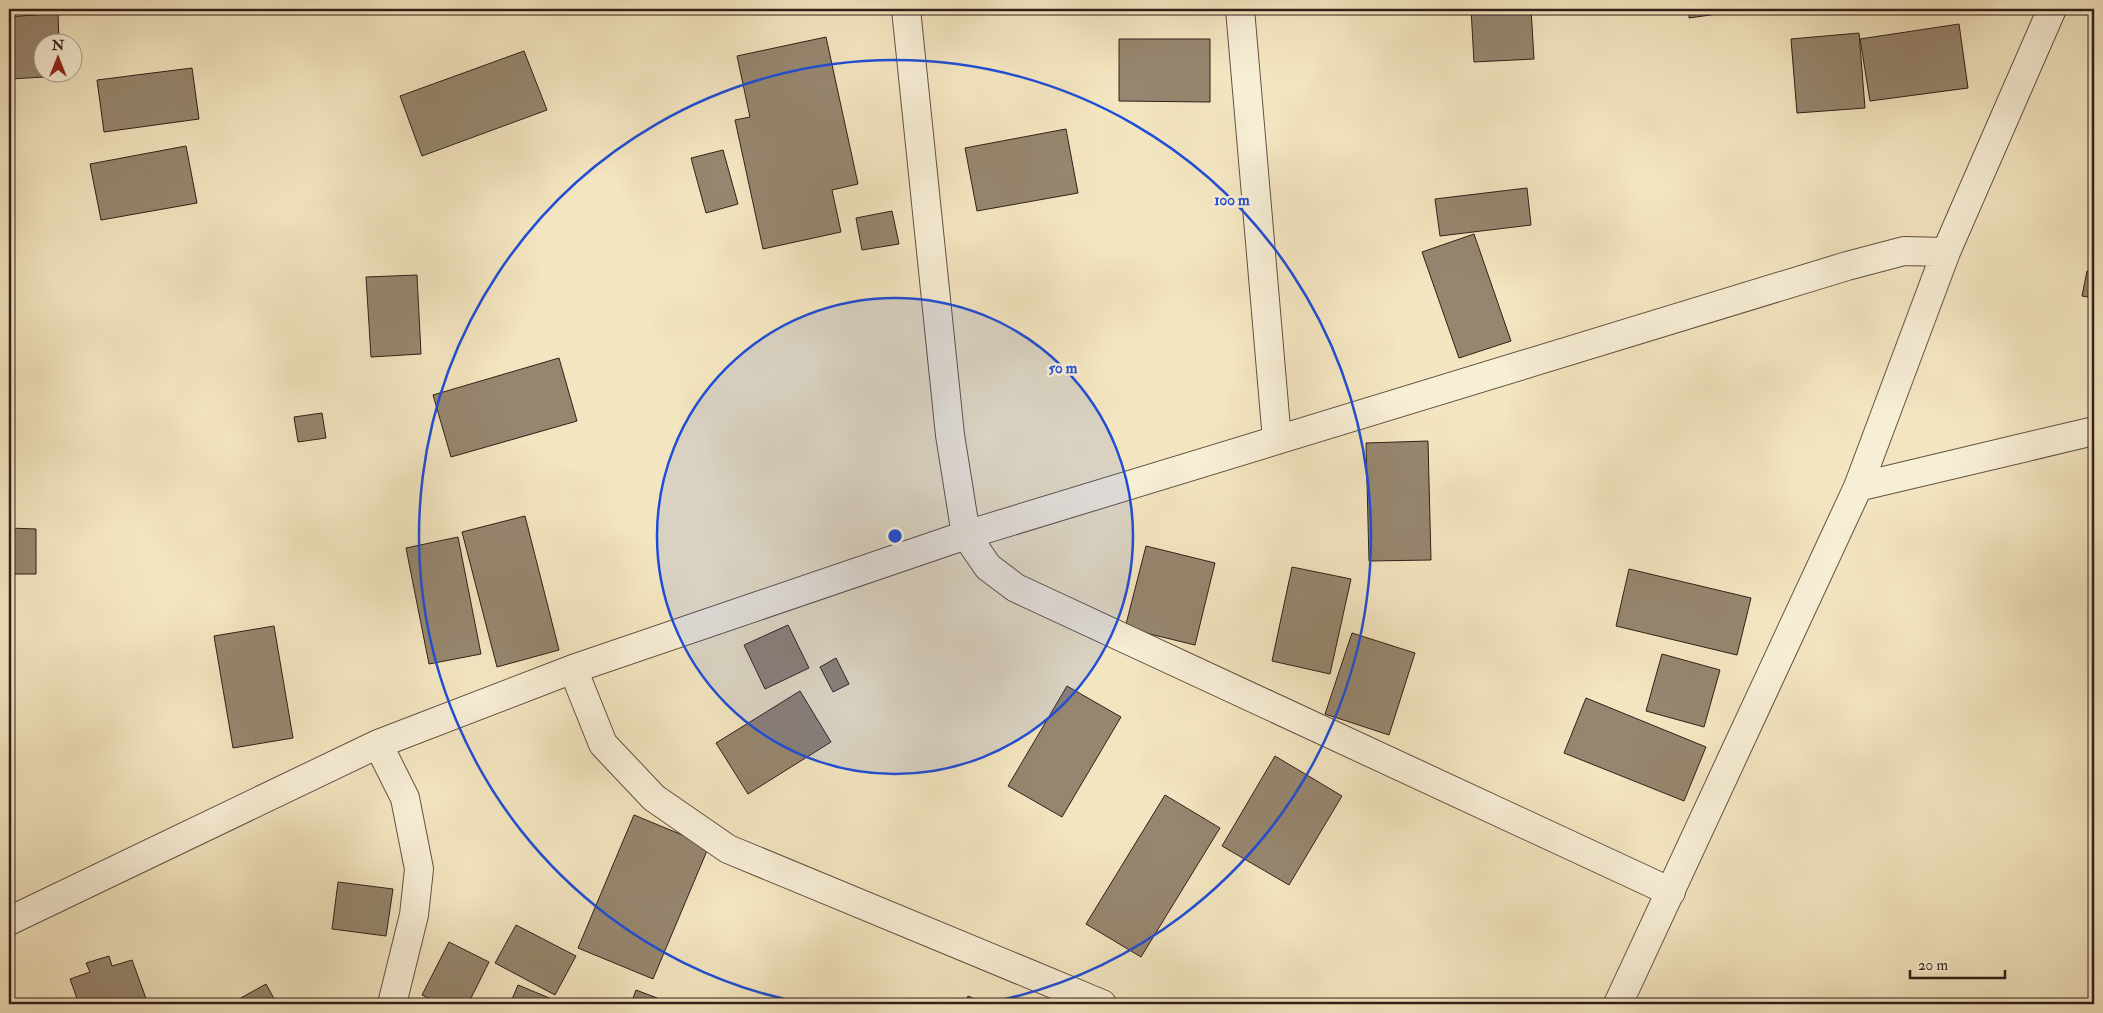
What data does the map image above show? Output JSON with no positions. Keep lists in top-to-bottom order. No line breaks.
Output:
{"scale_bar":"20 m","north":"top","rings":["100 m","50 m"]}
